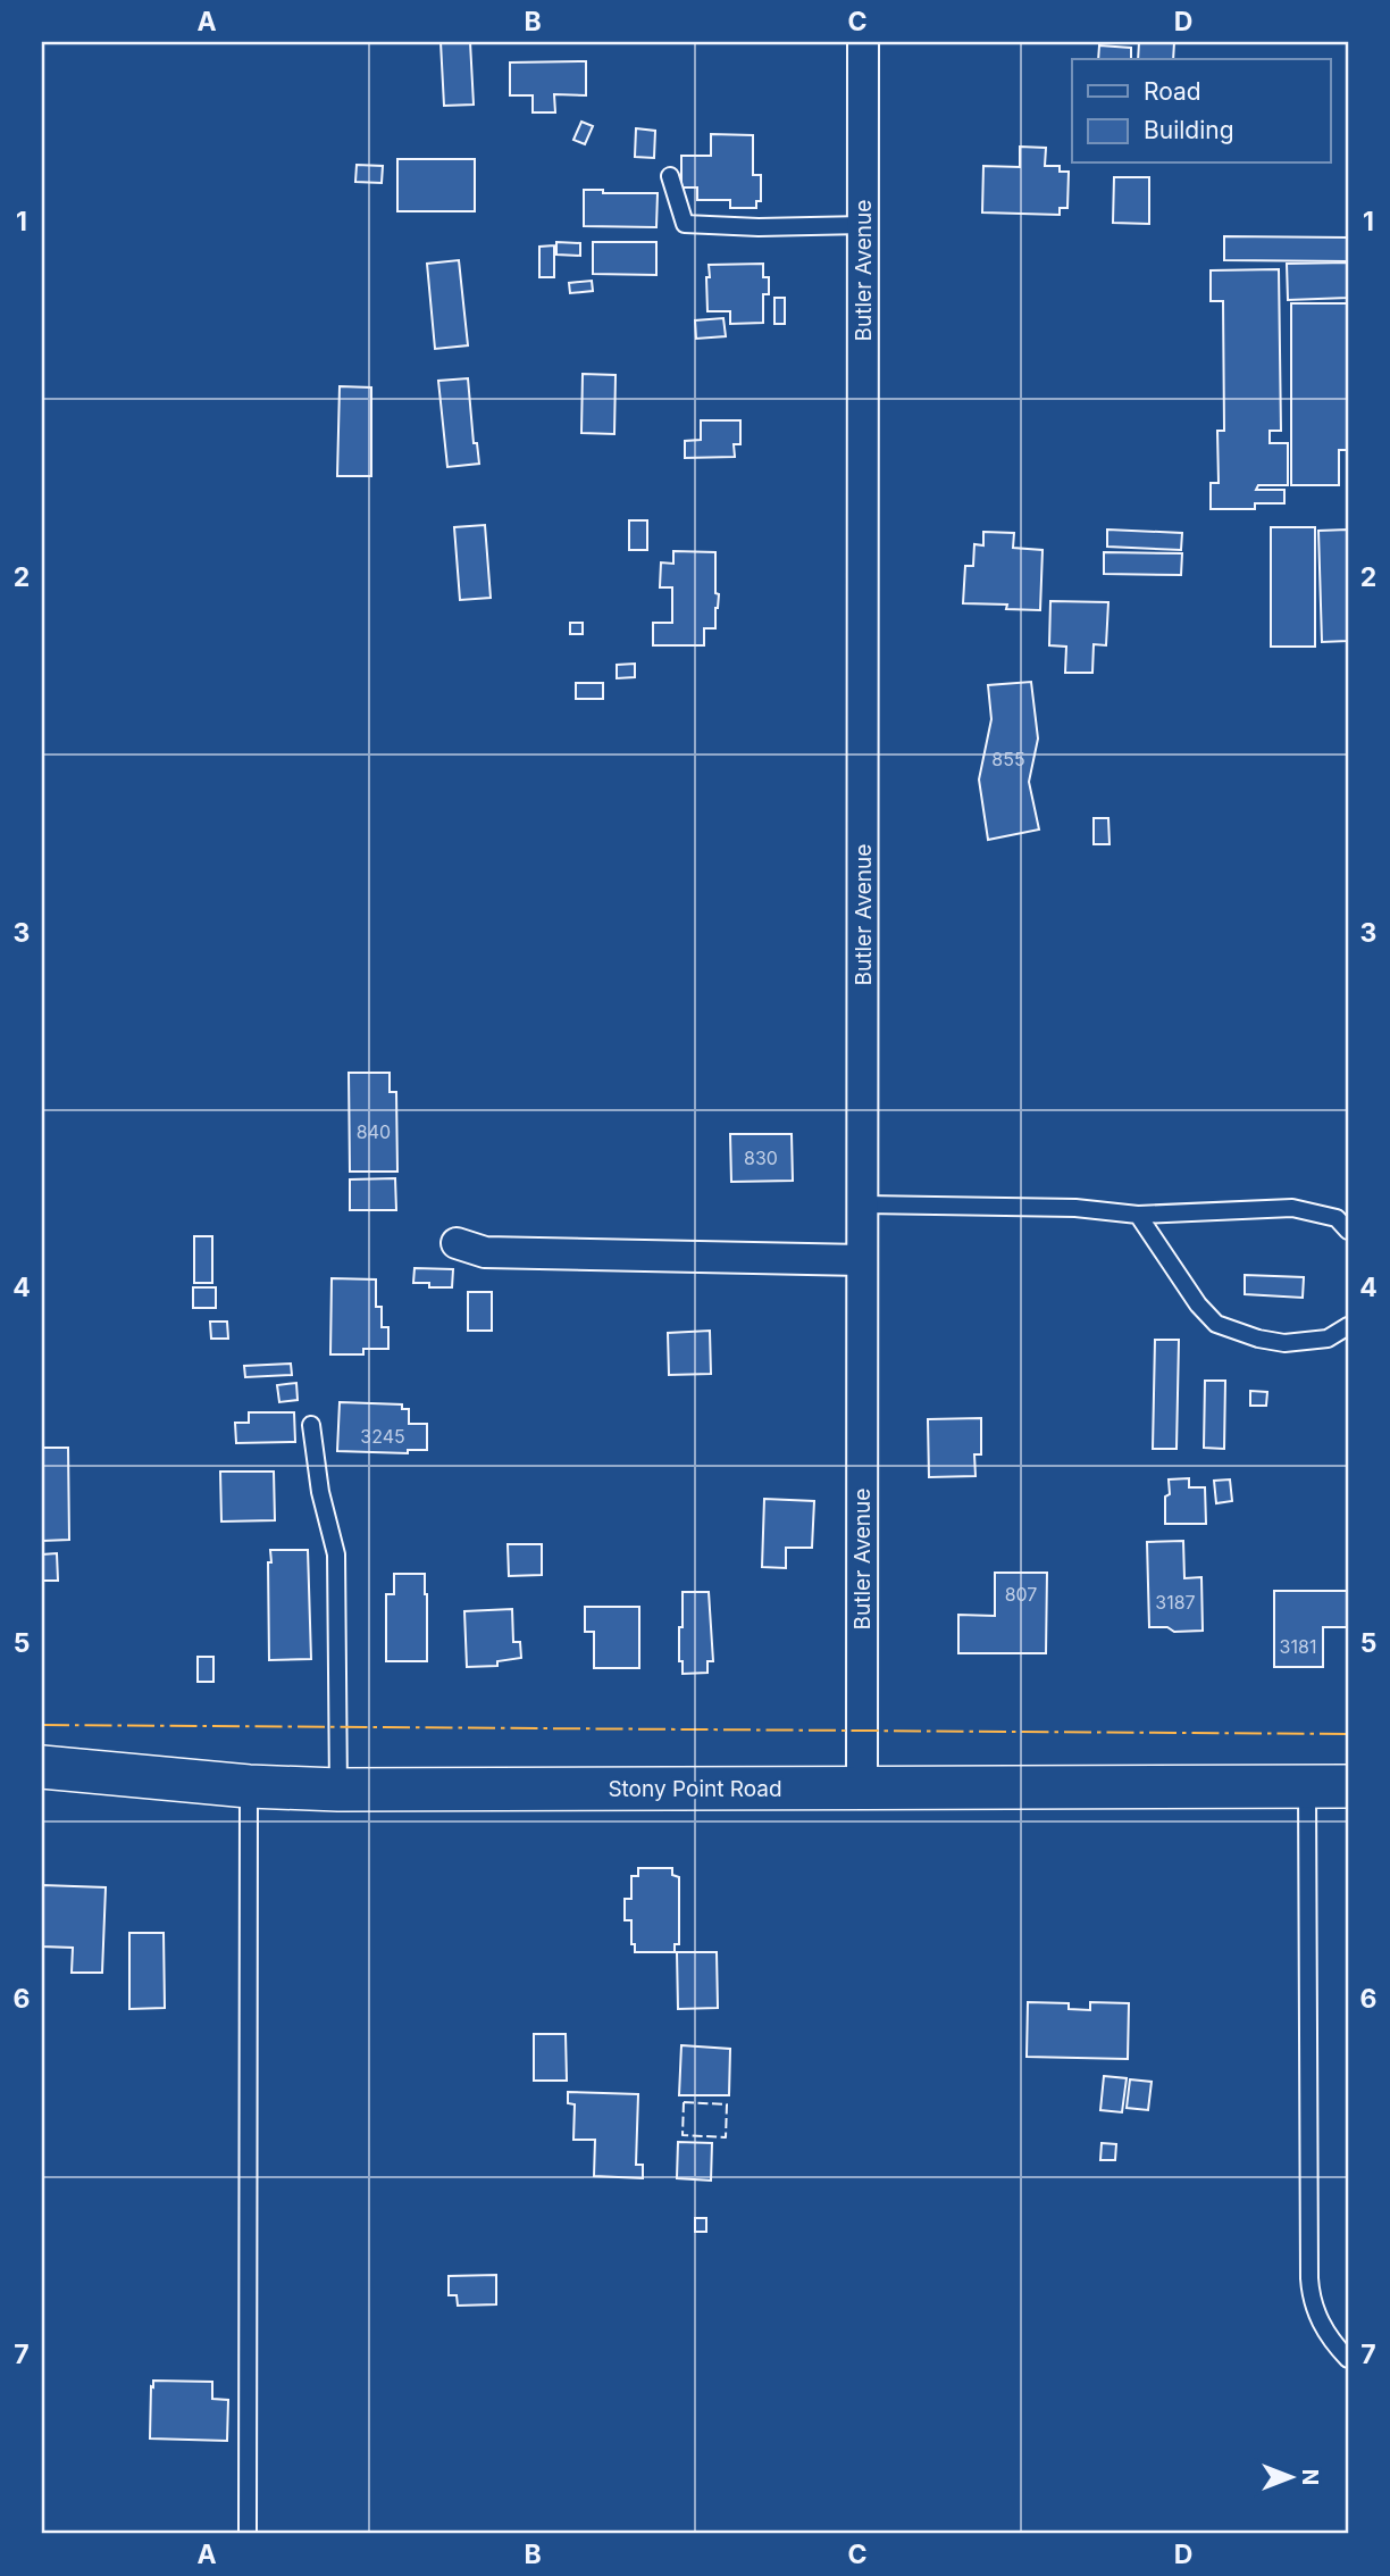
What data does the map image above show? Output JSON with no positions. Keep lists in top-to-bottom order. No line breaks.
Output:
{"streets":{"main road":["Stony Point Road"],"street":["Butler Avenue"]},"crossings":[["Butler Avenue","Stony Point Road"]],"house_numbers":["855","840","830","3245","807","3187","3181"],"legend":["Road","Building"],"north":"right","grid":{"columns":["A","B","C","D"],"rows":["1","2","3","4","5","6","7"]}}
